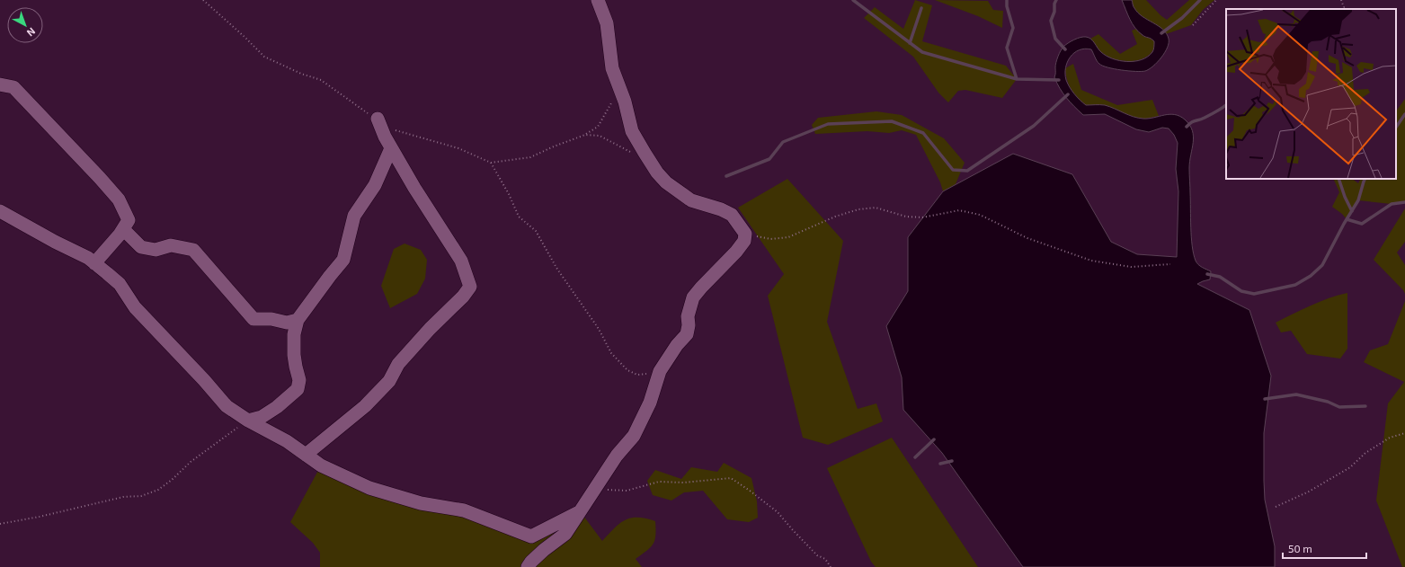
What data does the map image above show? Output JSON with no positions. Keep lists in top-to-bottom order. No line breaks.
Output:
{"scale_bar":"50 m","north":"bottom right"}
